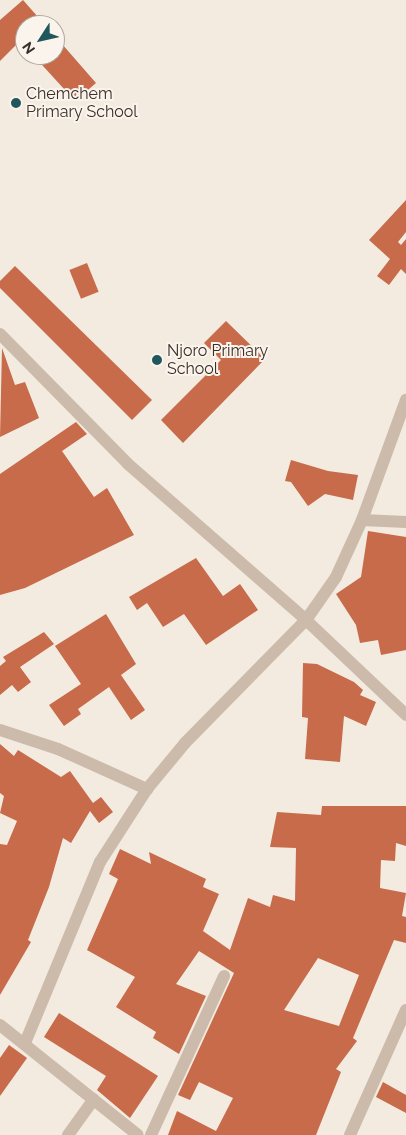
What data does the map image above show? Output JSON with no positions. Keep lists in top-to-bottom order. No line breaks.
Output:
{"places":["Chemchem Primary School","Njoro Primary School"],"north":"bottom left"}
